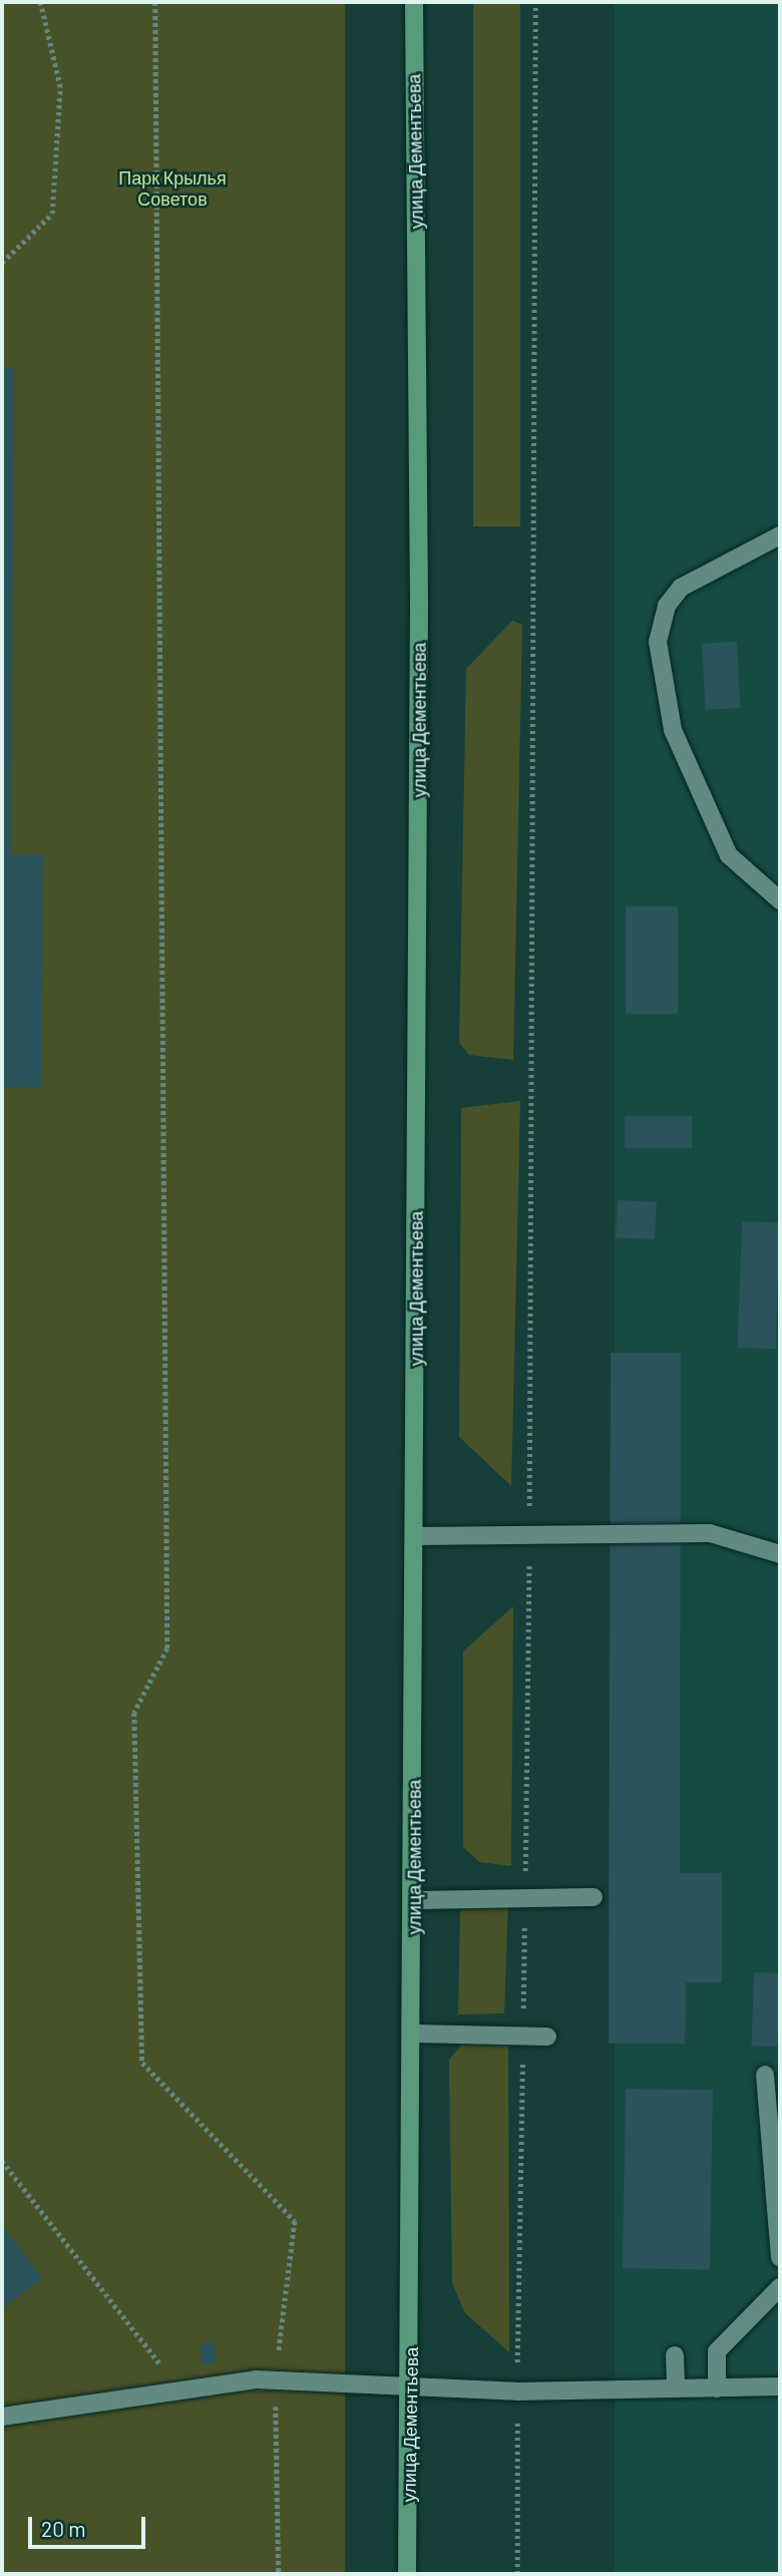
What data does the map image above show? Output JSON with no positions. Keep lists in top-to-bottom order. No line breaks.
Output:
{"streets":{"main road":["улица Дементьева"]},"parks":["Парк Крылья Советов"],"scale_bar":"20 m"}
